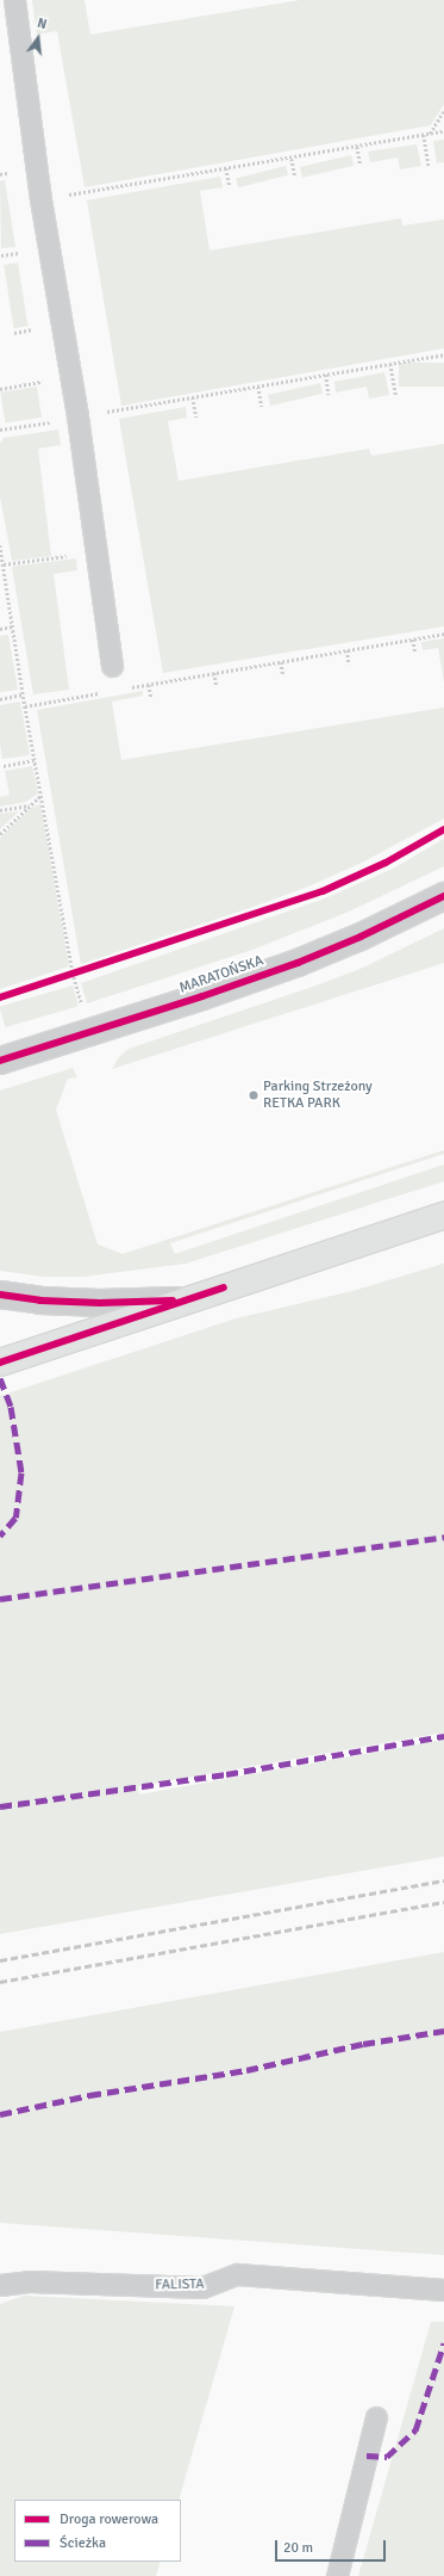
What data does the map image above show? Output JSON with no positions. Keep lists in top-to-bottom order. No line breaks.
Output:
{"streets":{"street":["MARATOŃSKA"],"lane":["FALISTA"]},"places":["Parking Strzeżony RETKA PARK"],"legend":["Droga rowerowa","Ścieżka"],"scale_bar":"20 m","north":"top"}
